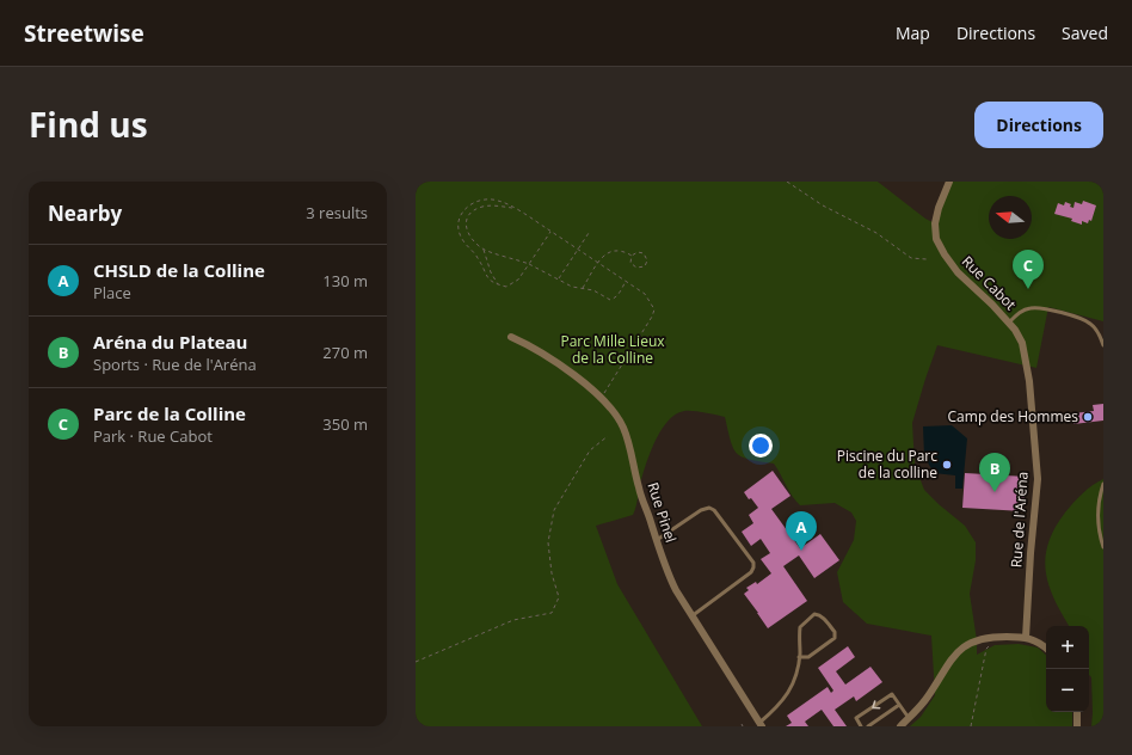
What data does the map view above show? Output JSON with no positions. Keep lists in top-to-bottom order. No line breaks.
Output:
{"streets":{"street":["Rue Cabot","Rue Pinel","Rue de l'Aréna"]},"crossings":[["Rue Cabot","Rue de l'Aréna"]],"parks":["Parc Mille Lieux de la Colline"],"places":["Camp des Hommes","Piscine du Parc de la colline"],"north":"left","page":{"header":"Streetwise","nav":["Map","Directions","Saved"],"title":"Find us","buttons":"Directions","heading":["Nearby","3 results"],"list":[{"mark":"A","name":"CHSLD de la Colline","note":"Place","value":"130 m"},{"mark":"B","name":"Aréna du Plateau","note":"Sports · Rue de l'Aréna","value":"270 m"},{"mark":"C","name":"Parc de la Colline","note":"Park · Rue Cabot","value":"350 m"}],"pins":["C","B","A"],"map_buttons":["+","−"]}}
